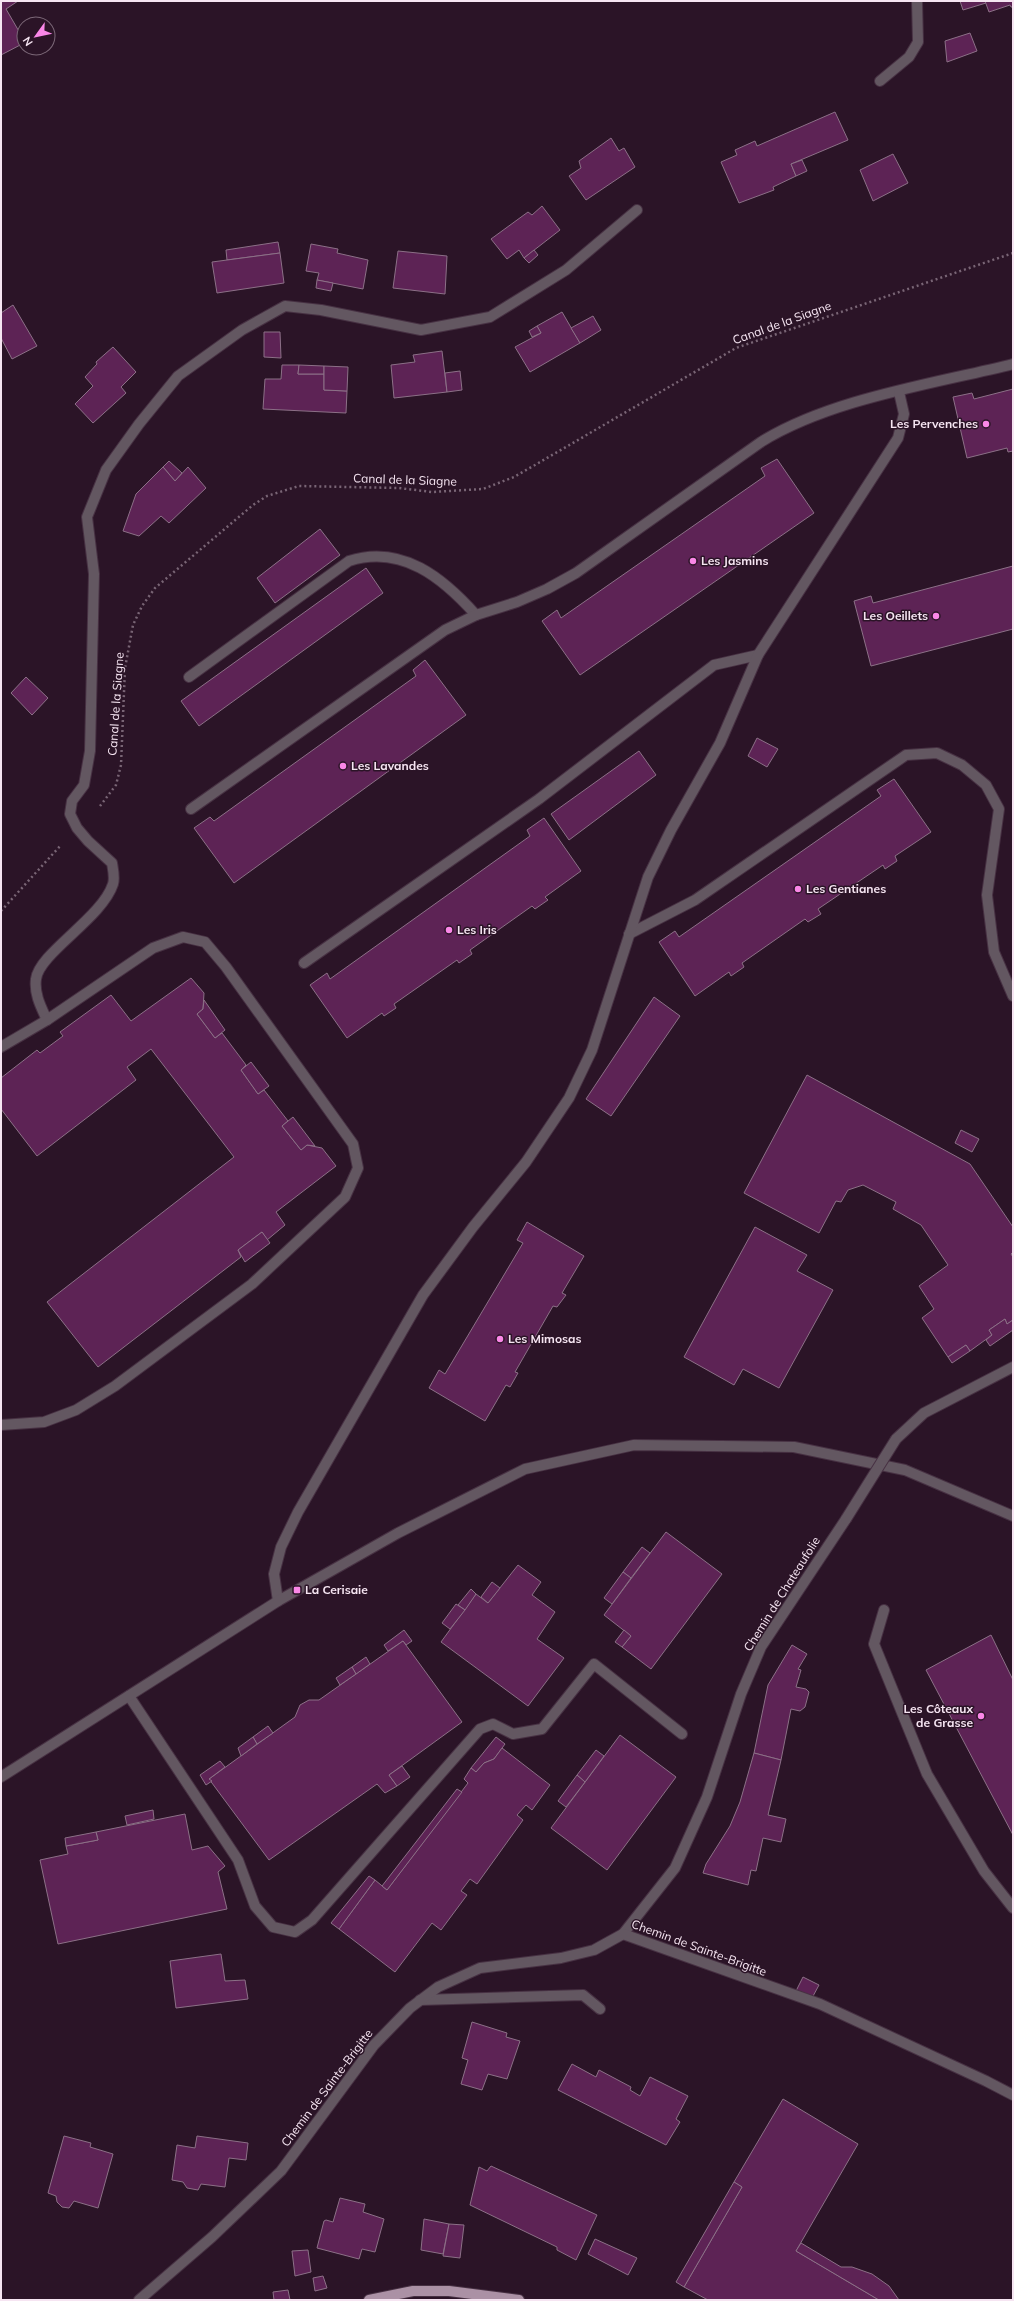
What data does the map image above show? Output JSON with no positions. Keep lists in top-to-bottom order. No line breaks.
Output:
{"streets":{"street":["Chemin de Chateaufolie","Chemin de Sainte-Brigitte"],"path":["Canal de la Siagne"]},"crossings":[["Chemin de Chateaufolie","Chemin de Sainte-Brigitte"]],"places":{"other":["Les Pervenches","Les Jasmins","Les Oeillets","Les Lavandes","Les Gentianes","Les Iris","Les Mimosas","Les Côteaux de Grasse"],"transit":["La Cerisaie"]},"north":"bottom left"}
